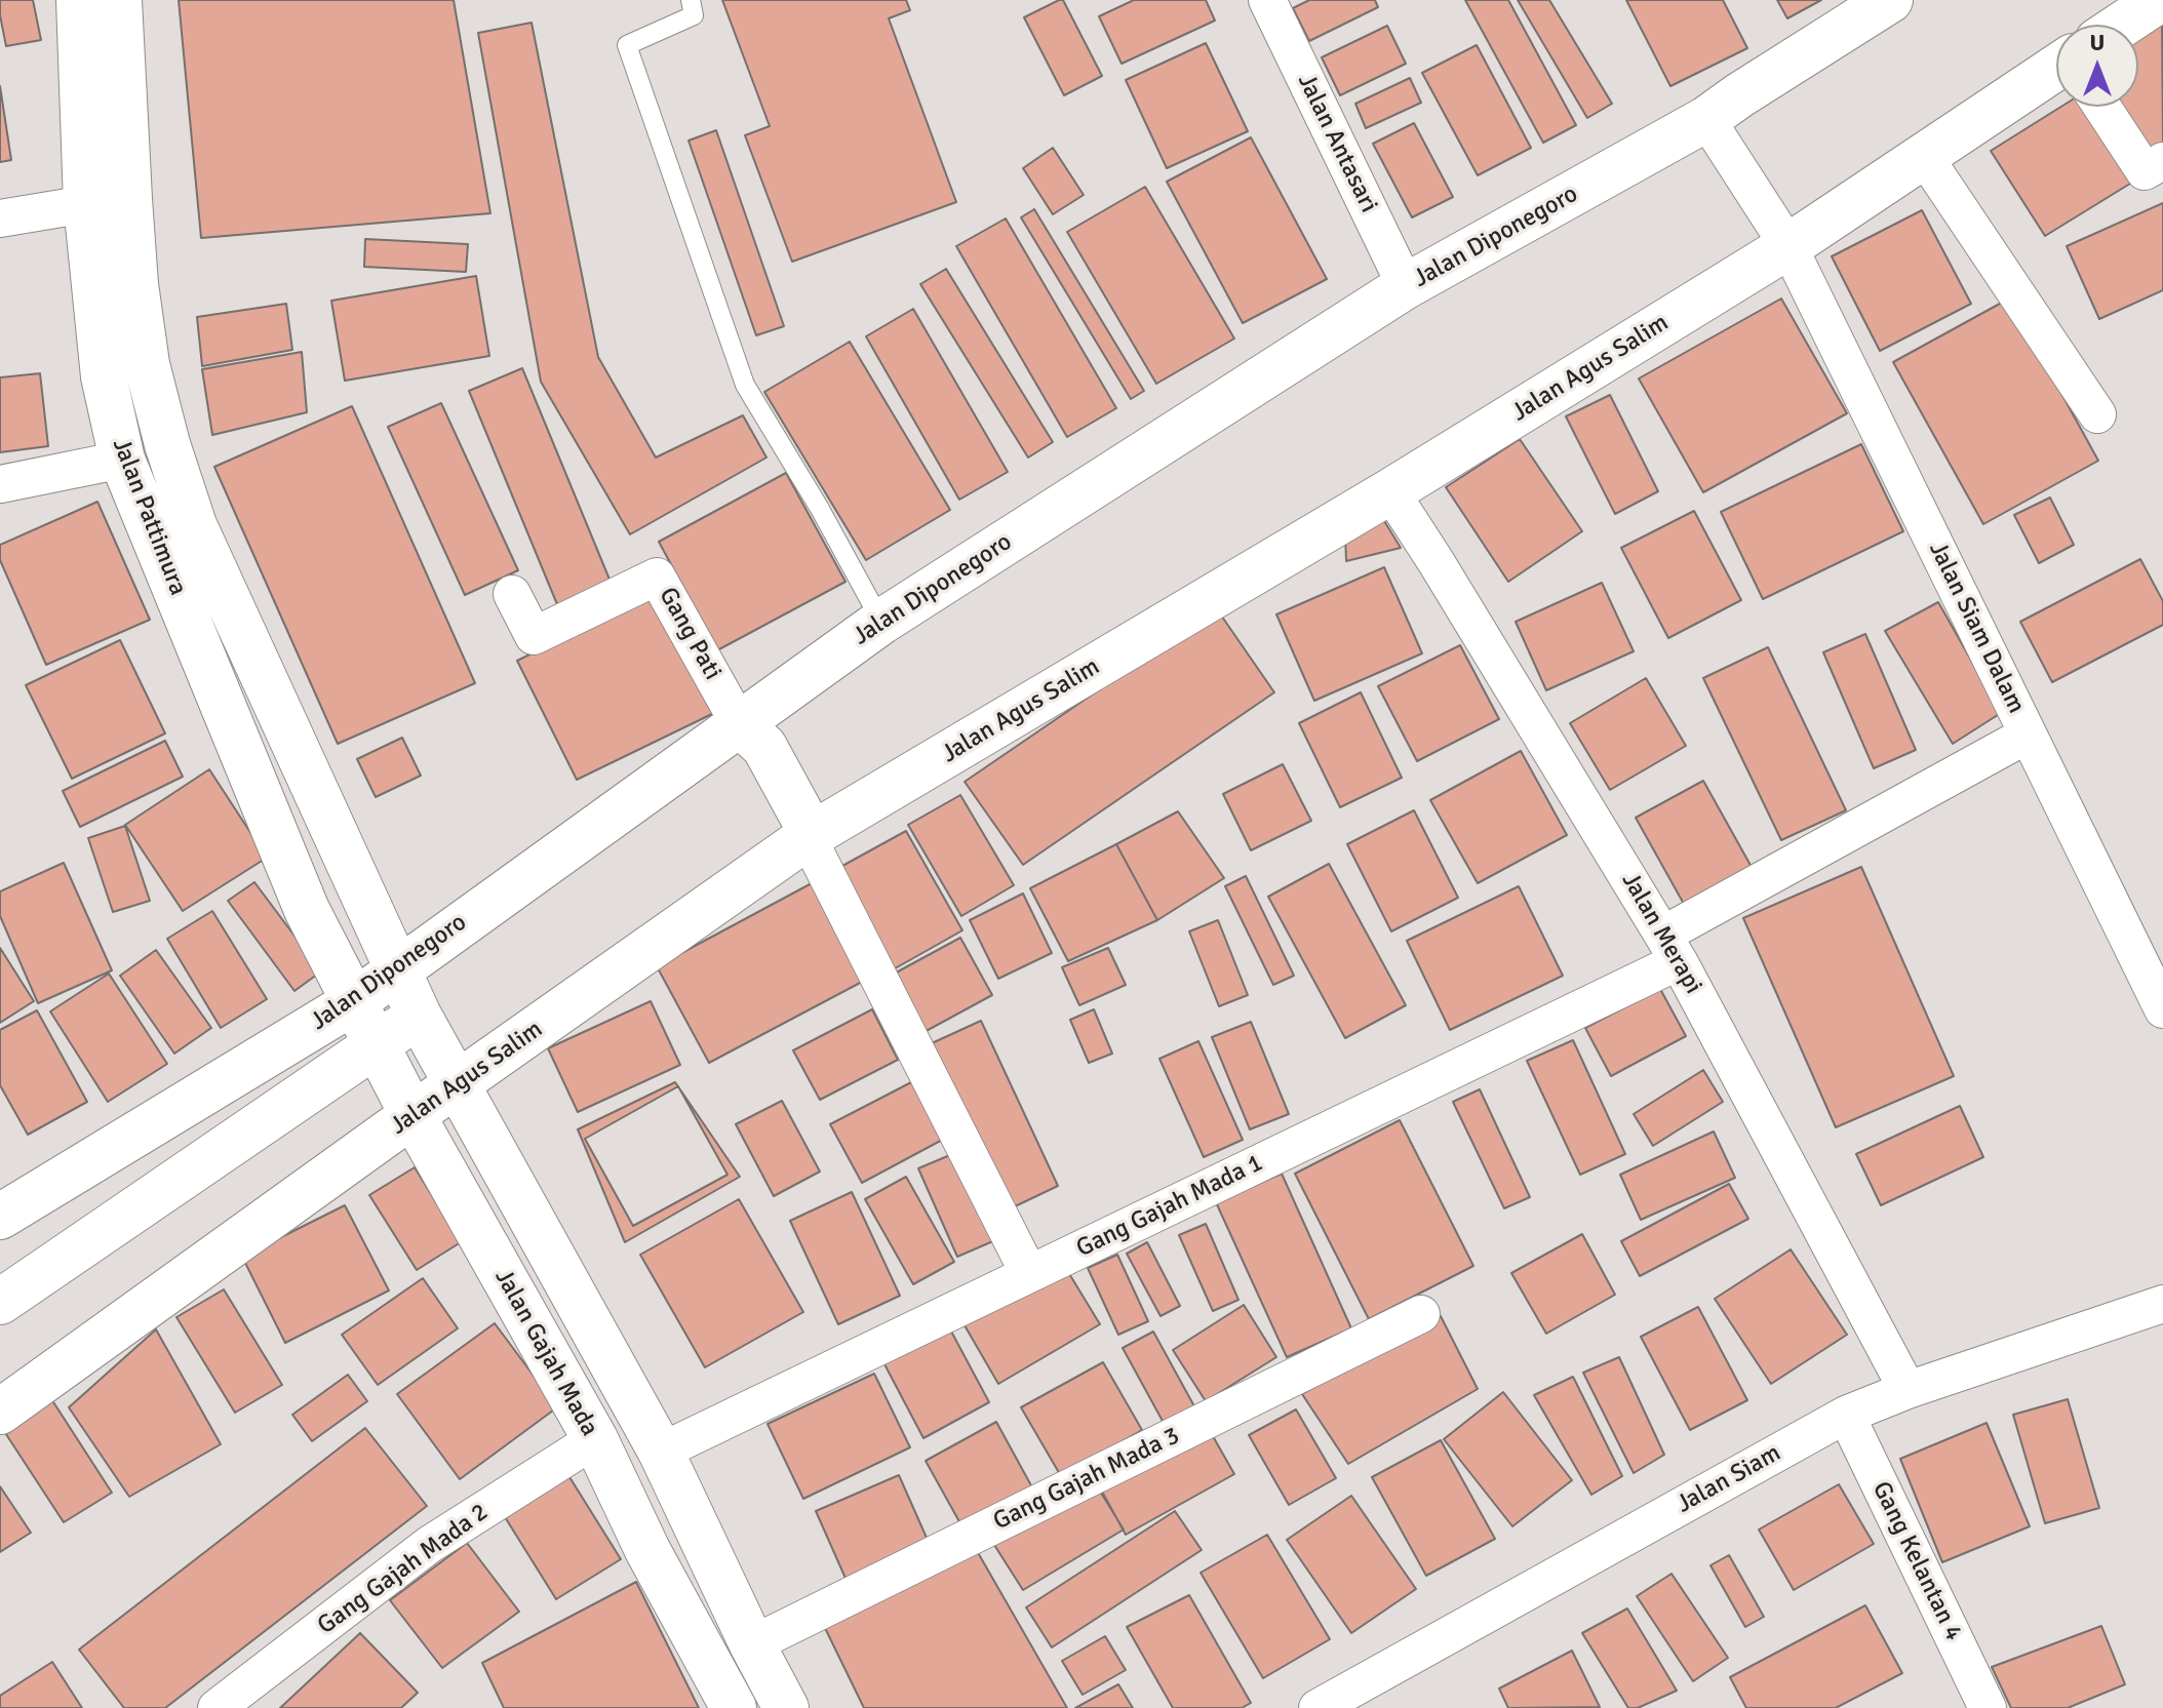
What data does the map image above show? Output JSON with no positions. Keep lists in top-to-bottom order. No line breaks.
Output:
{"streets":{"street":["Jalan Antasari","Jalan Diponegoro","Jalan Agus Salim","Jalan Pattimura","Jalan Siam Dalam","Gang Pati","Jalan Merapi","Gang Gajah Mada 1","Jalan Gajah Mada","Gang Gajah Mada 3","Jalan Siam","Gang Kelantan 4","Gang Gajah Mada 2"]},"crossings":[["Jalan Antasari","Jalan Diponegoro"],["Jalan Diponegoro","Jalan Pattimura"],["Jalan Diponegoro","Jalan Siam Dalam"],["Jalan Diponegoro","Gang Pati"],["Jalan Diponegoro","Jalan Gajah Mada"],["Jalan Agus Salim","Jalan Siam Dalam"],["Jalan Agus Salim","Jalan Merapi"],["Jalan Agus Salim","Jalan Gajah Mada"],["Jalan Pattimura","Jalan Gajah Mada"],["Jalan Siam Dalam","Gang Gajah Mada 1"],["Jalan Merapi","Gang Gajah Mada 1"],["Jalan Merapi","Jalan Siam"],["Jalan Gajah Mada","Gang Gajah Mada 2"],["Jalan Siam","Gang Kelantan 4"]],"north":"top"}
